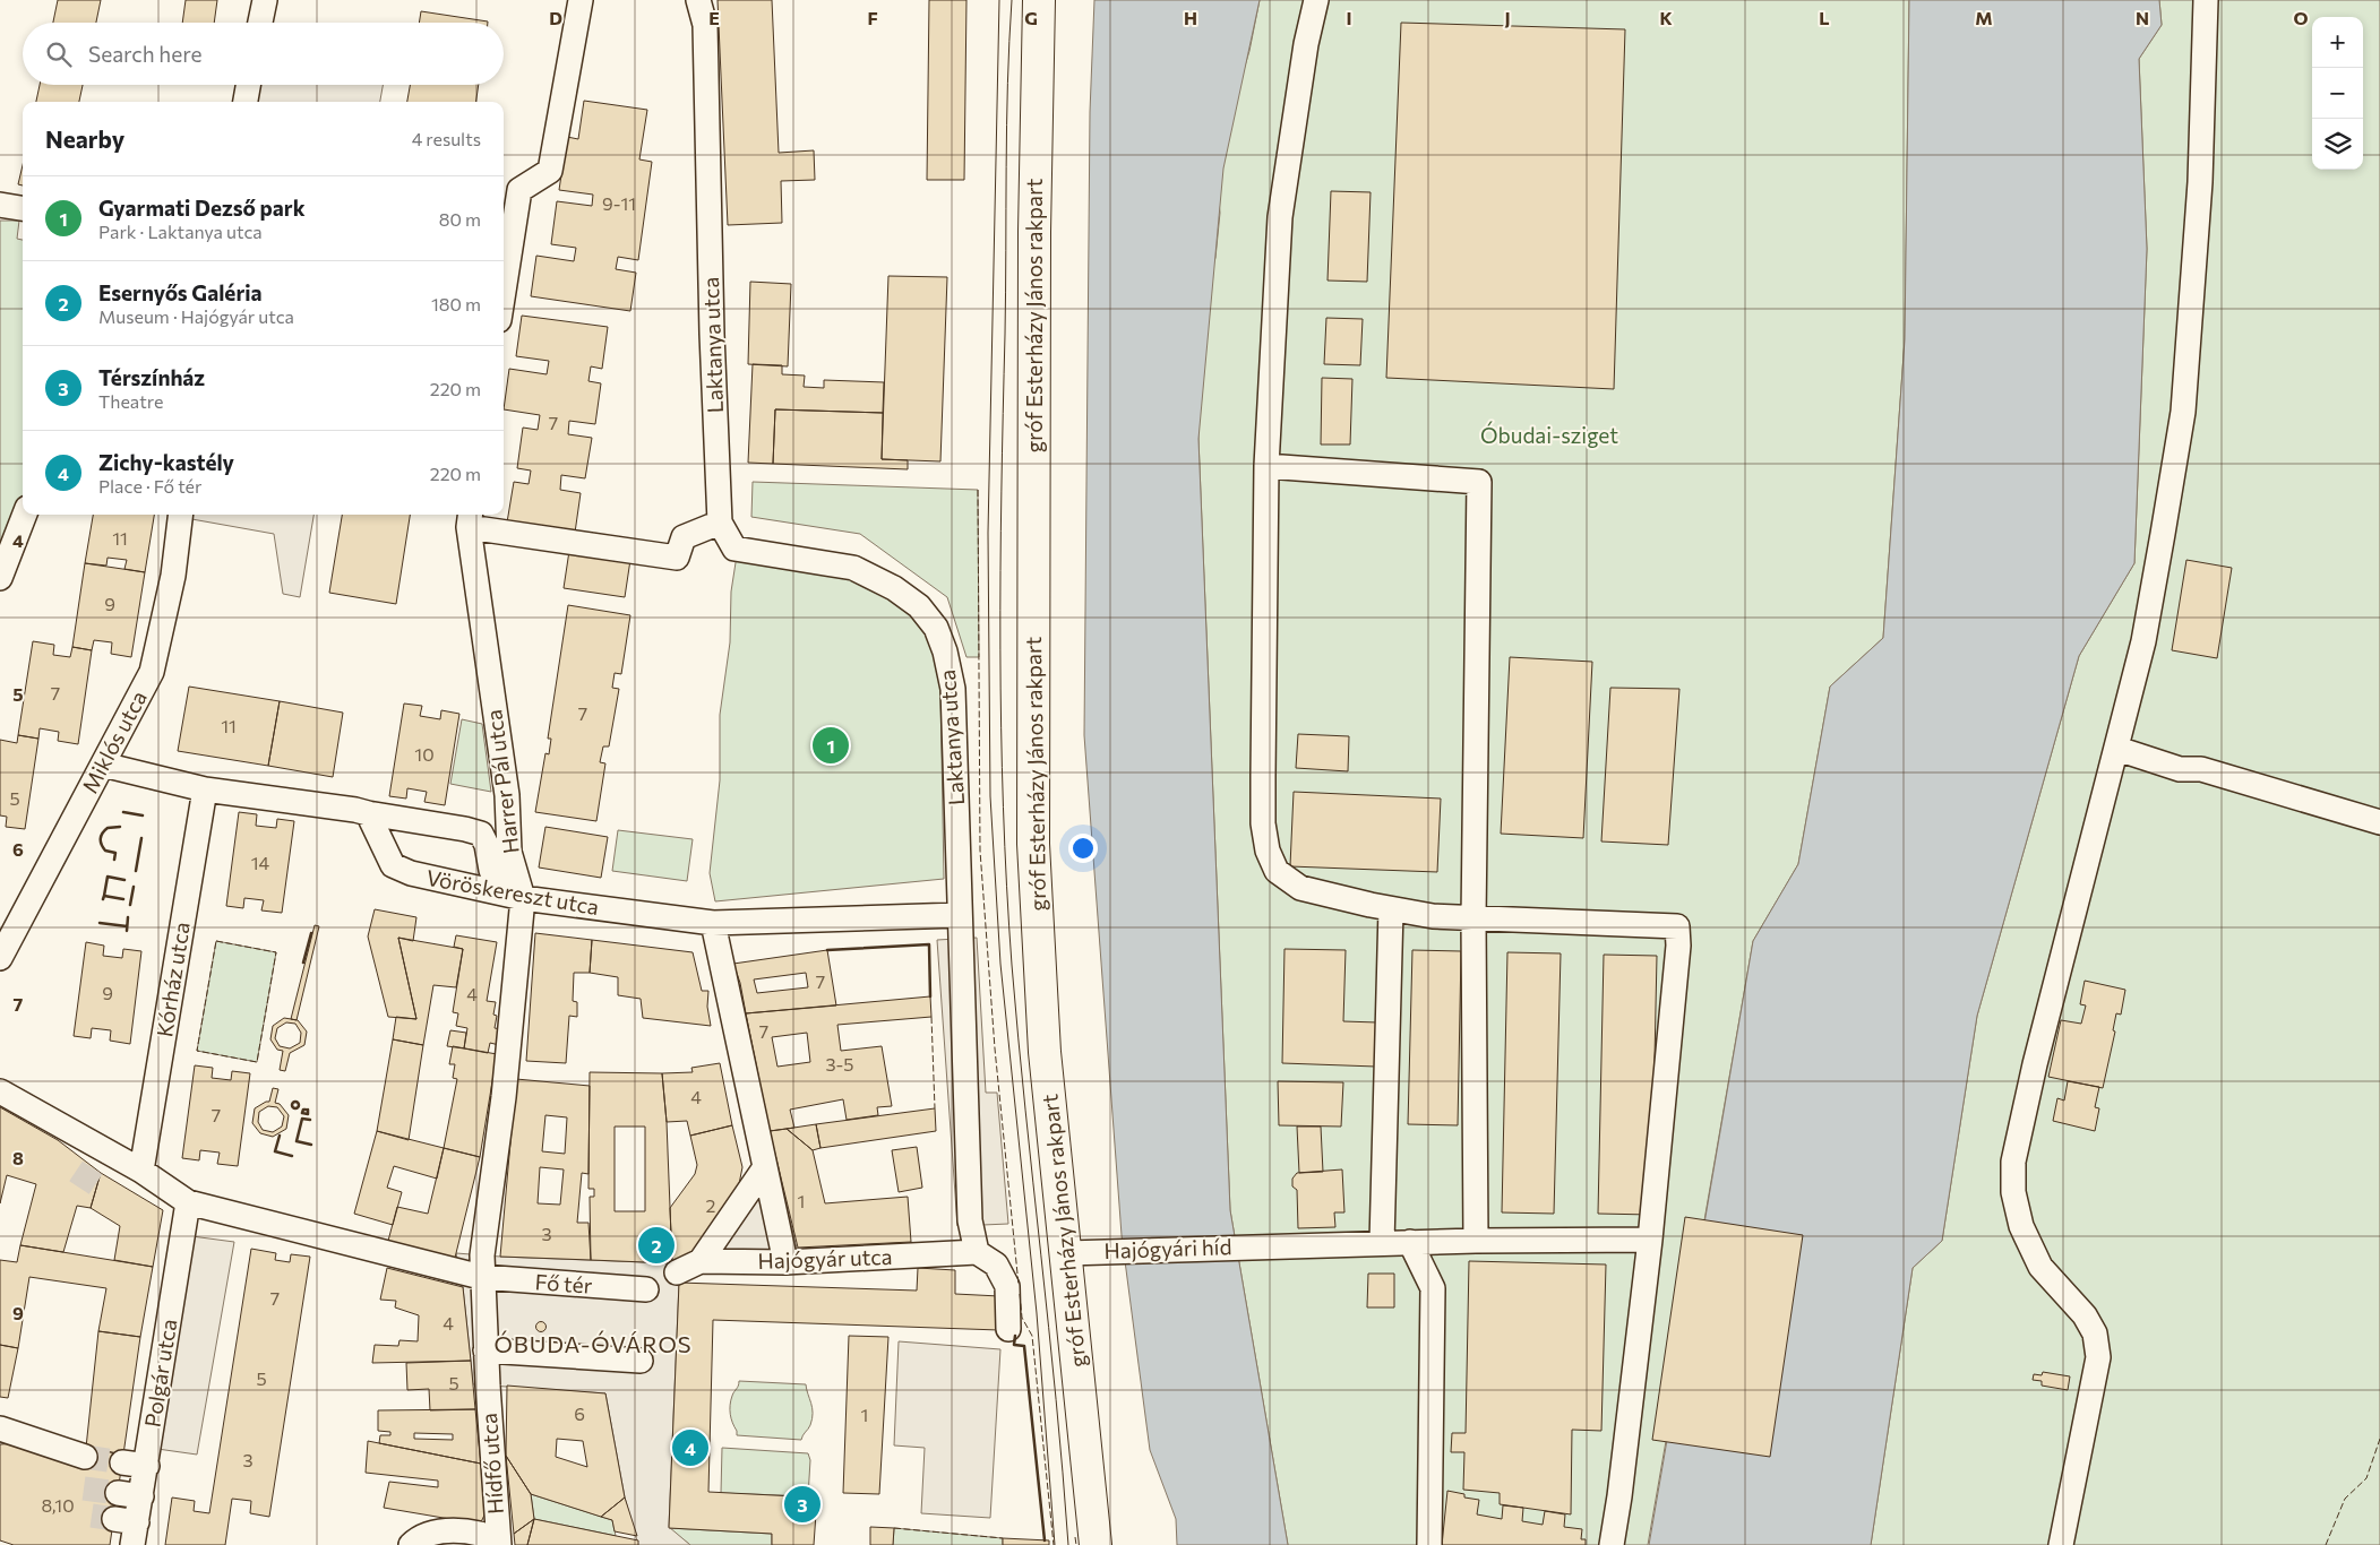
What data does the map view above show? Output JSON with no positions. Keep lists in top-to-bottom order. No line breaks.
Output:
{"streets":{"main road":["gróf Esterházy János rakpart"],"street":["Laktanya utca","Miklós utca","Harrer Pál utca","Vöröskereszt utca","Kórház utca","Hajógyári híd","Hajógyár utca","Fő tér","Polgár utca","Hídfő utca"]},"crossings":[["gróf Esterházy János rakpart","Hajógyári híd"],["Laktanya utca","Vöröskereszt utca"],["Laktanya utca","Hajógyár utca"],["Harrer Pál utca","Vöröskereszt utca"],["Harrer Pál utca","Fő tér"]],"districts":["ÓBUDA-ÓVÁROS"],"parks":["Óbudai-sziget"],"house_numbers":["9-11","7","11","9","7","7","11","10","5","14","7","9","4","7","3-5","4","7","1","2","3","7","4","5","5","6","1","3","8,10"],"page":{"map_buttons":["+","−"],"search":"Search here","heading":["Nearby","4 results"],"list":[{"mark":"1","name":"Gyarmati Dezső park","note":"Park · Laktanya utca","value":"80 m"},{"mark":"2","name":"Esernyős Galéria","note":"Museum · Hajógyár utca","value":"180 m"},{"mark":"3","name":"Térszínház","note":"Theatre","value":"220 m"},{"mark":"4","name":"Zichy-kastély","note":"Place · Fő tér","value":"220 m"}],"pins":["1","2","4","3"]},"grid":{"columns":["D","E","F","G","H","I","J","K","L","M","N","O"],"rows":["4","5","6","7","8","9"]}}
